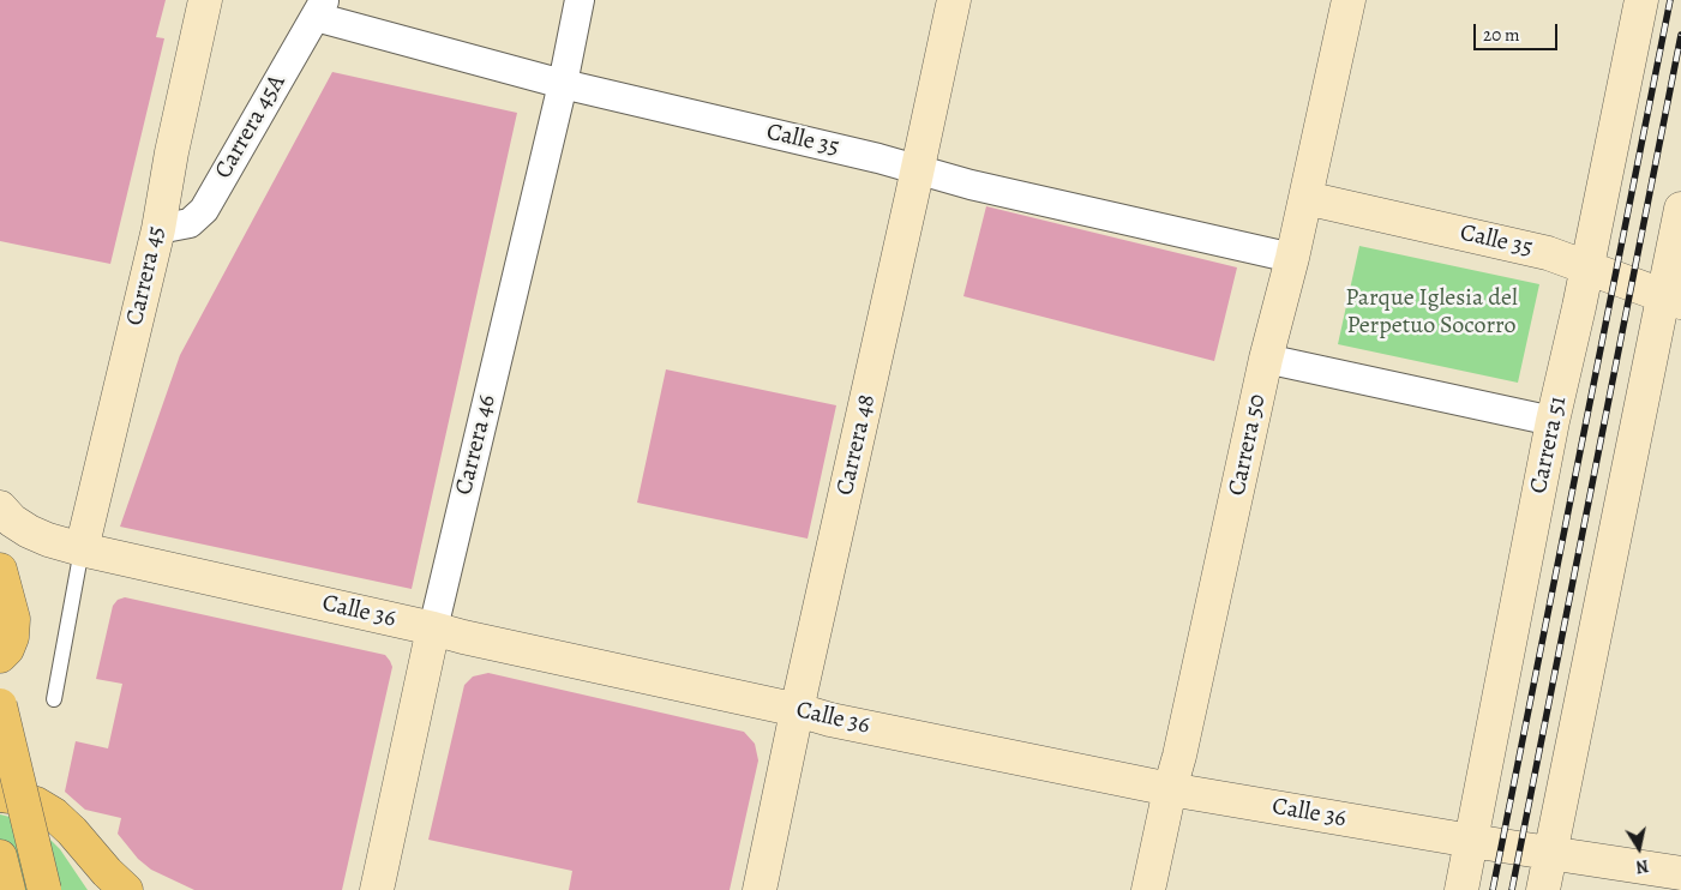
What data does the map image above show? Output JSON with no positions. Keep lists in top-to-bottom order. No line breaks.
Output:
{"streets":{"street":["Carrera 45A","Calle 35","Carrera 45","Carrera 46","Carrera 48","Carrera 50","Carrera 51","Calle 36"]},"crossings":[["Carrera 45A","Calle 35"],["Carrera 45A","Carrera 45"],["Calle 35","Carrera 46"],["Calle 35","Carrera 48"],["Calle 35","Carrera 50"],["Calle 35","Carrera 51"],["Carrera 45","Calle 36"],["Carrera 46","Calle 36"],["Carrera 48","Calle 36"],["Carrera 50","Calle 36"],["Carrera 51","Calle 36"]],"parks":["Parque Iglesia del Perpetuo Socorro"],"scale_bar":"20 m","north":"bottom"}
